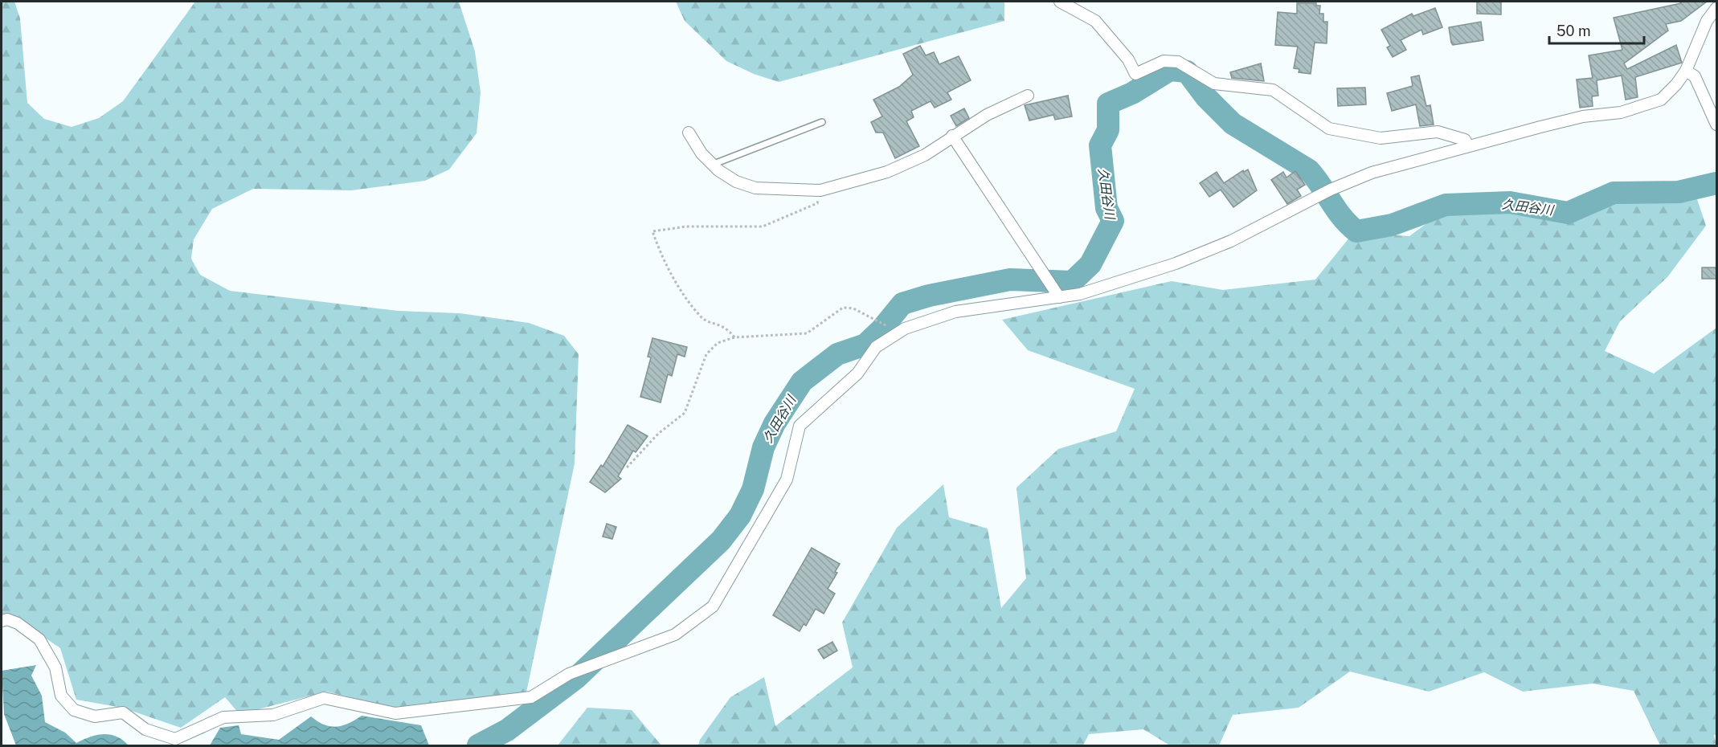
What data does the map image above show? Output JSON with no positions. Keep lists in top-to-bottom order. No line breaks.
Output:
{"water":["久田谷川"],"scale_bar":"50 m"}
